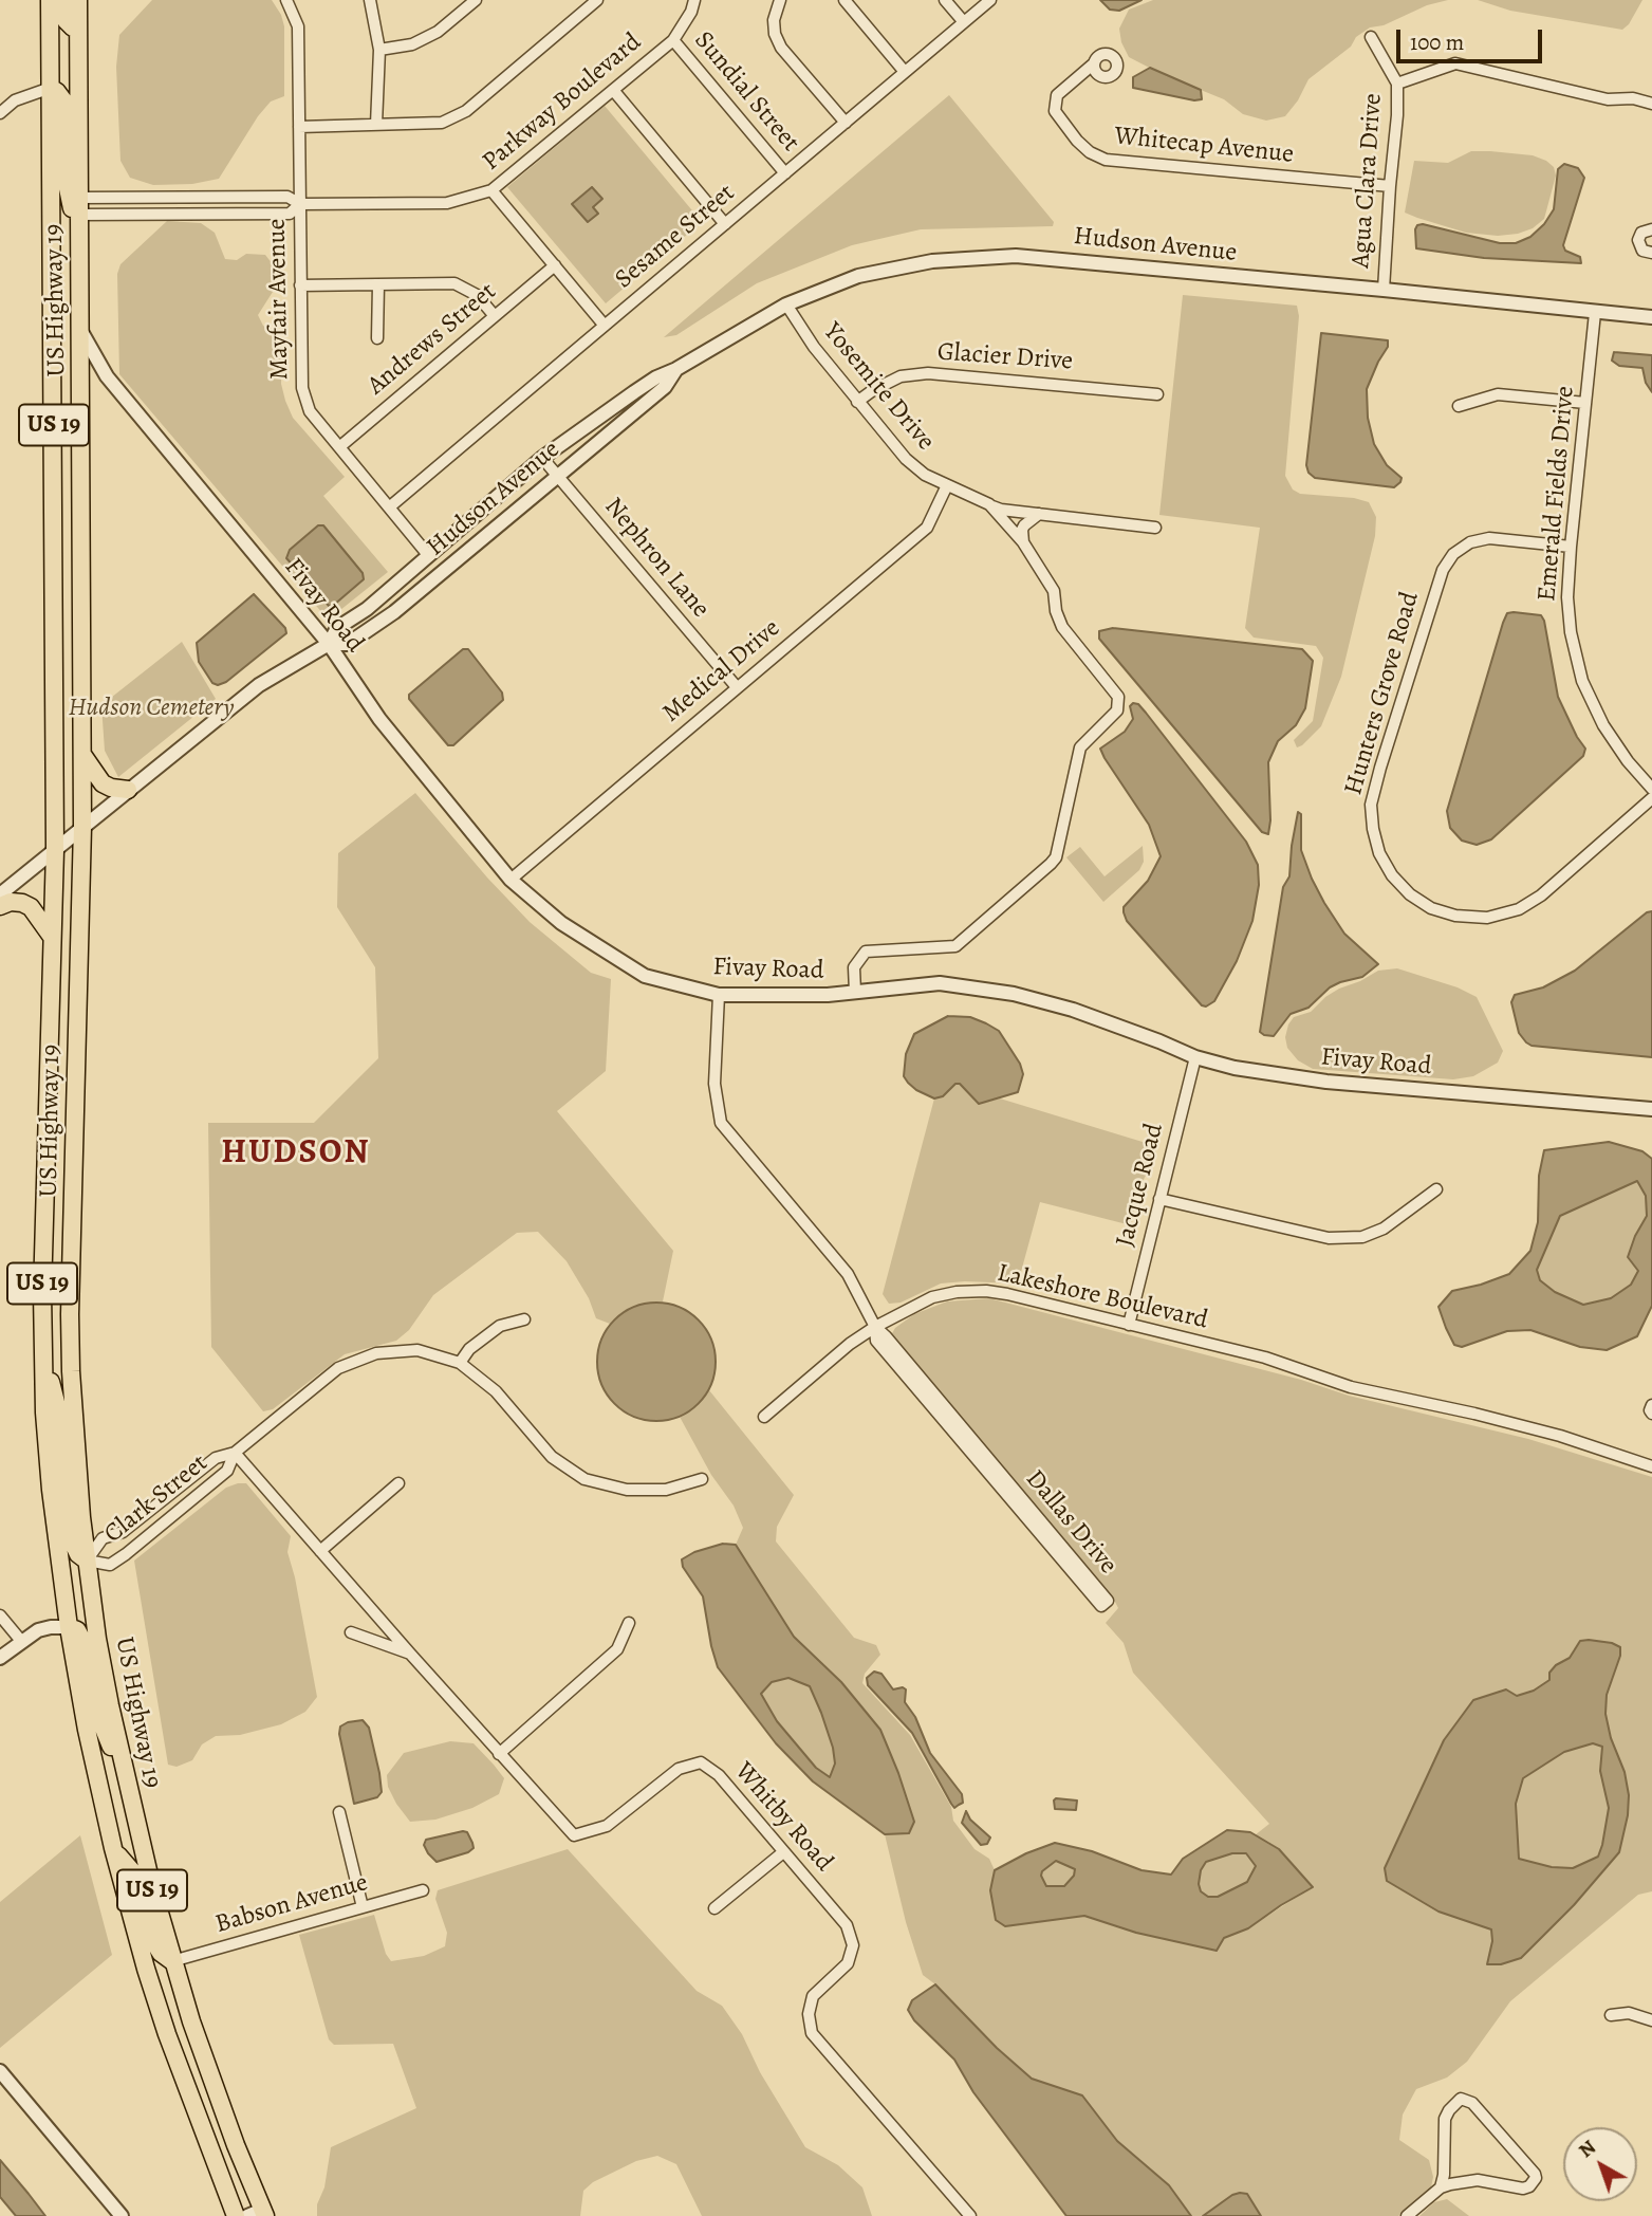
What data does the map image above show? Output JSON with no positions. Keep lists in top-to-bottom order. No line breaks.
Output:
{"streets":{"highway":["US Highway 19","US 19"],"street":["Sundial Street","Parkway Boulevard","Whitecap Avenue","Agua Clara Drive","Sesame Street","Hudson Avenue","Mayfair Avenue","Andrews Street","Glacier Drive","Yosemite Drive","Emerald Fields Drive","Nephron Lane","Fivay Road","Medical Drive","Hunters Grove Road","Jacque Road","Lakeshore Boulevard","Clark Street","Dallas Drive","Whitby Road","Babson Avenue"]},"crossings":[["Sundial Street","Parkway Boulevard"],["Sundial Street","Sesame Street"],["Parkway Boulevard","Mayfair Avenue"],["Parkway Boulevard","US Highway 19"],["Whitecap Avenue","Agua Clara Drive"],["Agua Clara Drive","Hudson Avenue"],["Sesame Street","Mayfair Avenue"],["Hudson Avenue","Mayfair Avenue"],["Hudson Avenue","US Highway 19"],["Hudson Avenue","Yosemite Drive"],["Hudson Avenue","Emerald Fields Drive"],["Hudson Avenue","Nephron Lane"],["Hudson Avenue","Fivay Road"],["Mayfair Avenue","Andrews Street"],["US Highway 19","Fivay Road"],["US Highway 19","Clark Street"],["US Highway 19","Babson Avenue"],["Glacier Drive","Yosemite Drive"],["Yosemite Drive","Fivay Road"],["Yosemite Drive","Medical Drive"],["Emerald Fields Drive","Hunters Grove Road"],["Nephron Lane","Medical Drive"],["Fivay Road","Medical Drive"],["Fivay Road","Jacque Road"],["Jacque Road","Lakeshore Boulevard"],["Lakeshore Boulevard","Dallas Drive"],["Clark Street","Whitby Road"]],"districts":["HUDSON"],"parks":["Hudson Cemetery"],"scale_bar":"100 m","north":"top left"}
